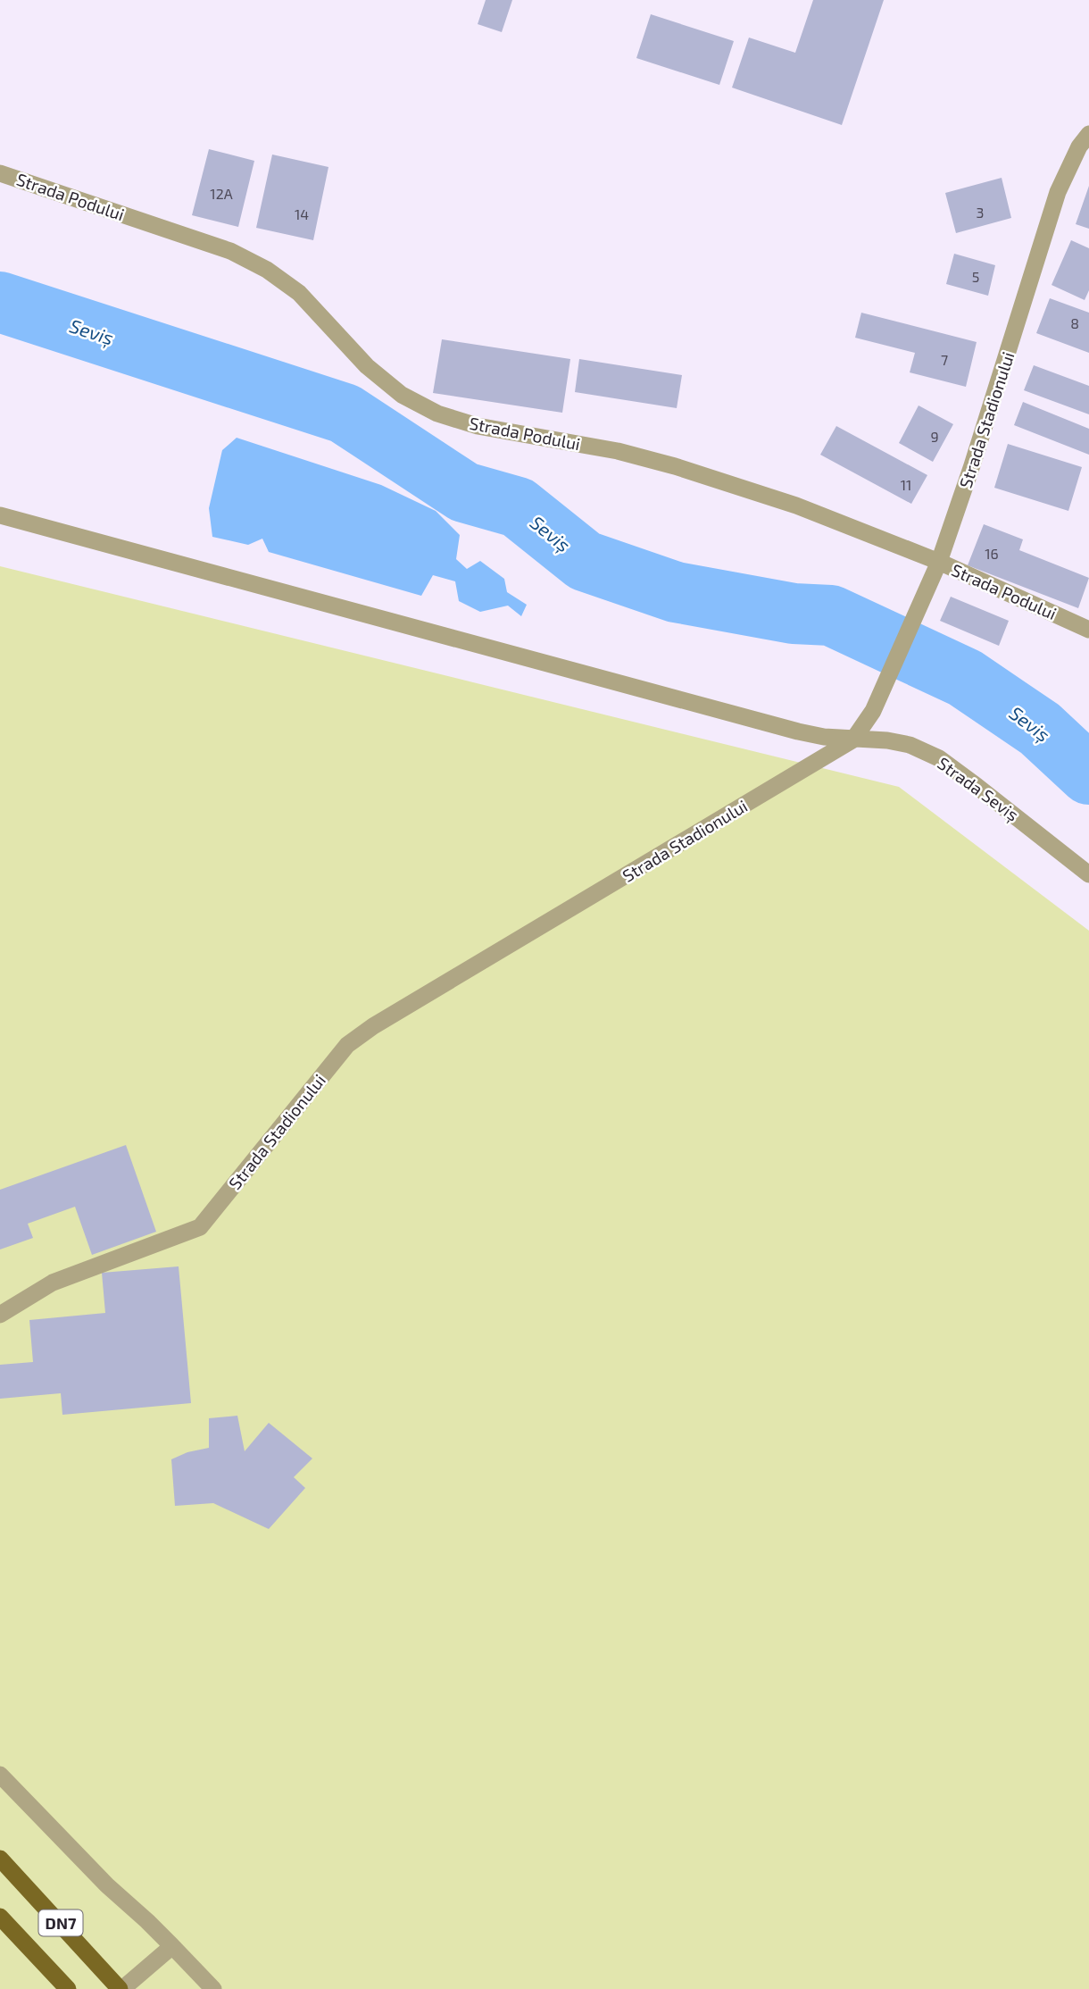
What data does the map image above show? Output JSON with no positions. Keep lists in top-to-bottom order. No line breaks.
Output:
{"streets":{"main road":["DN7"],"street":["Strada Podului","Strada Stadionului","Strada Seviș"]},"crossings":[["Strada Podului","Strada Stadionului"],["Strada Stadionului","Strada Seviș"]],"water":["Seviș"],"house_numbers":["12A","3","14","5","8","7","9","11","16"]}
